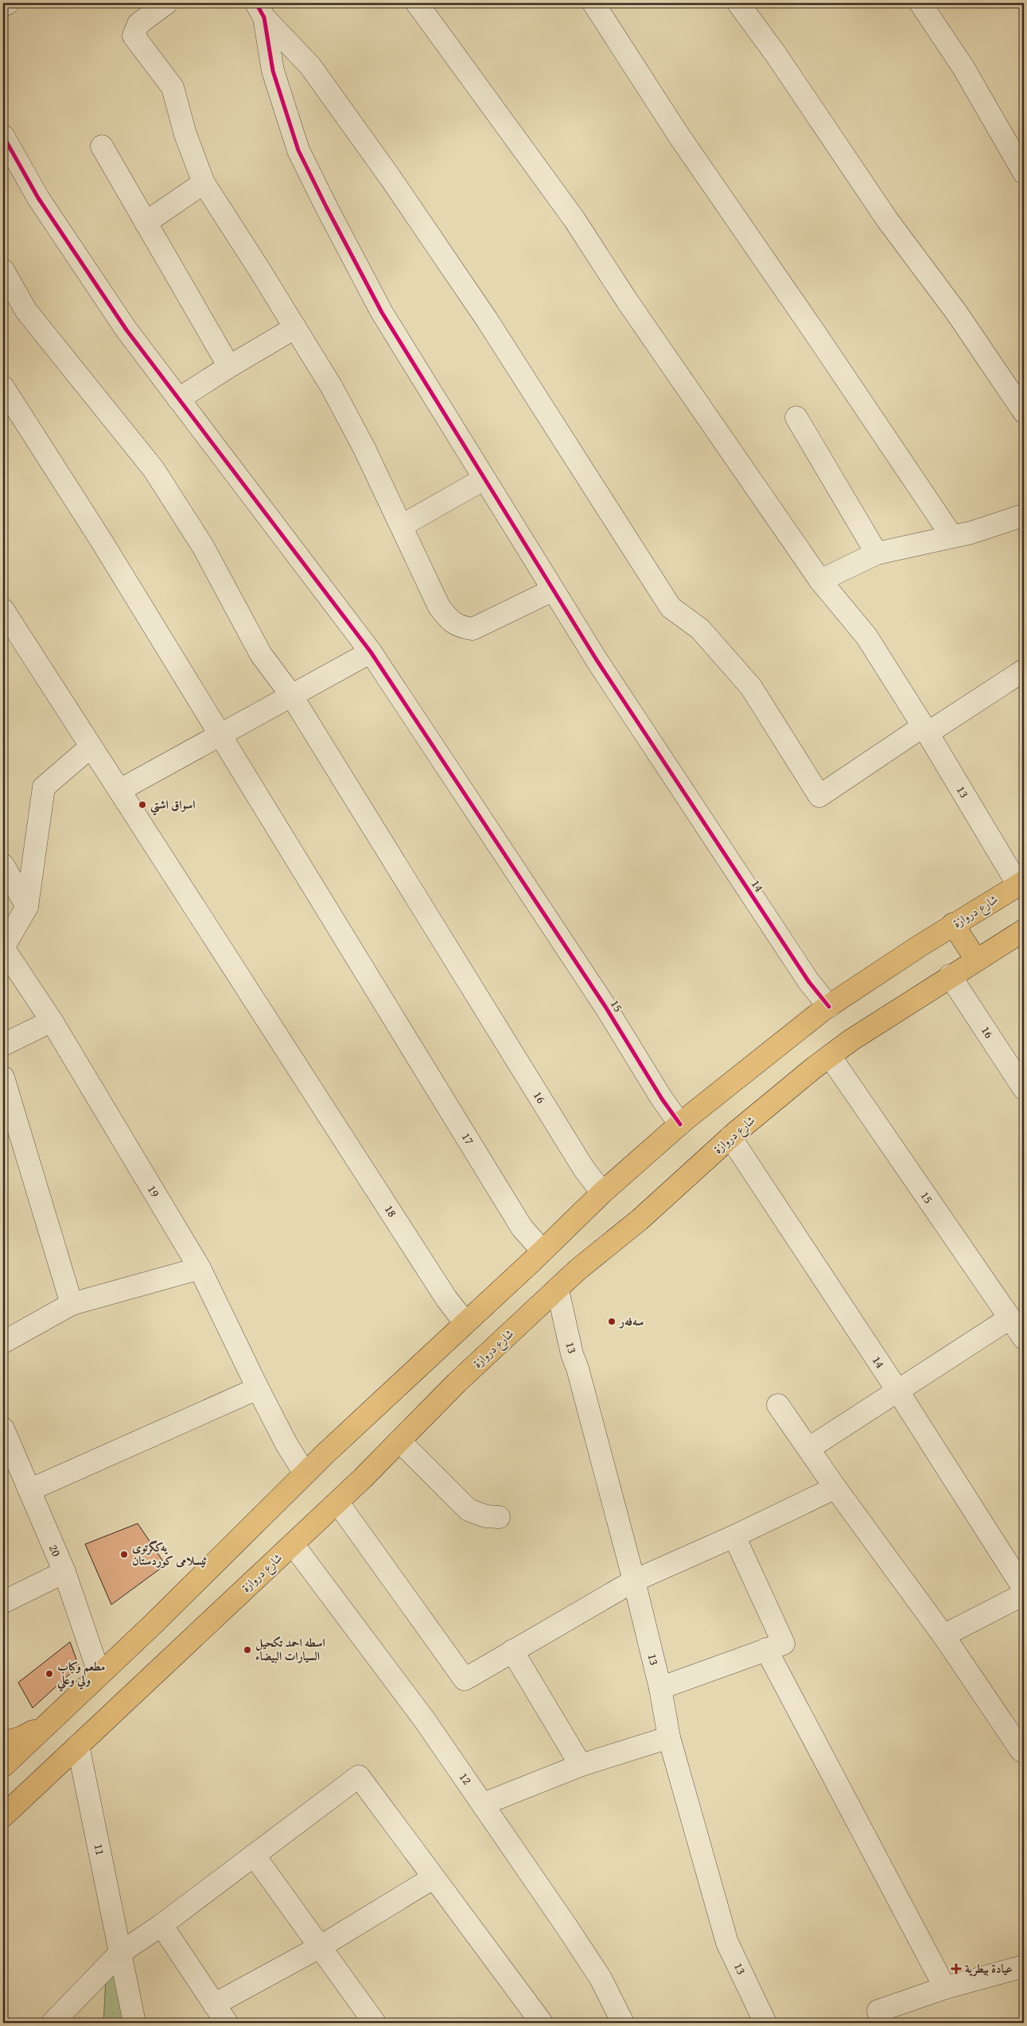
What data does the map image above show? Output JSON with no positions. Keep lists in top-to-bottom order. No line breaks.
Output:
{"streets":{"main road":["شارع دروازة"],"street":["13","14","15","16","17","19","18","20","12","11"]},"crossings":[["13","شارع دروازة"],["14","شارع دروازة"],["شارع دروازة","15"],["شارع دروازة","16"],["شارع دروازة","17"],["شارع دروازة","19"],["شارع دروازة","18"],["شارع دروازة","20"],["شارع دروازة","12"],["شارع دروازة","11"]],"places":{"other":["اسواق اشتي","سەفەر","یەکگرتوی ئیسلامی کوردستان","اسطه احمد تكحيل السيارات البيضاء","مطعم وكباب ولي وعلي"],"health":["عيادة بيطرية"]}}
